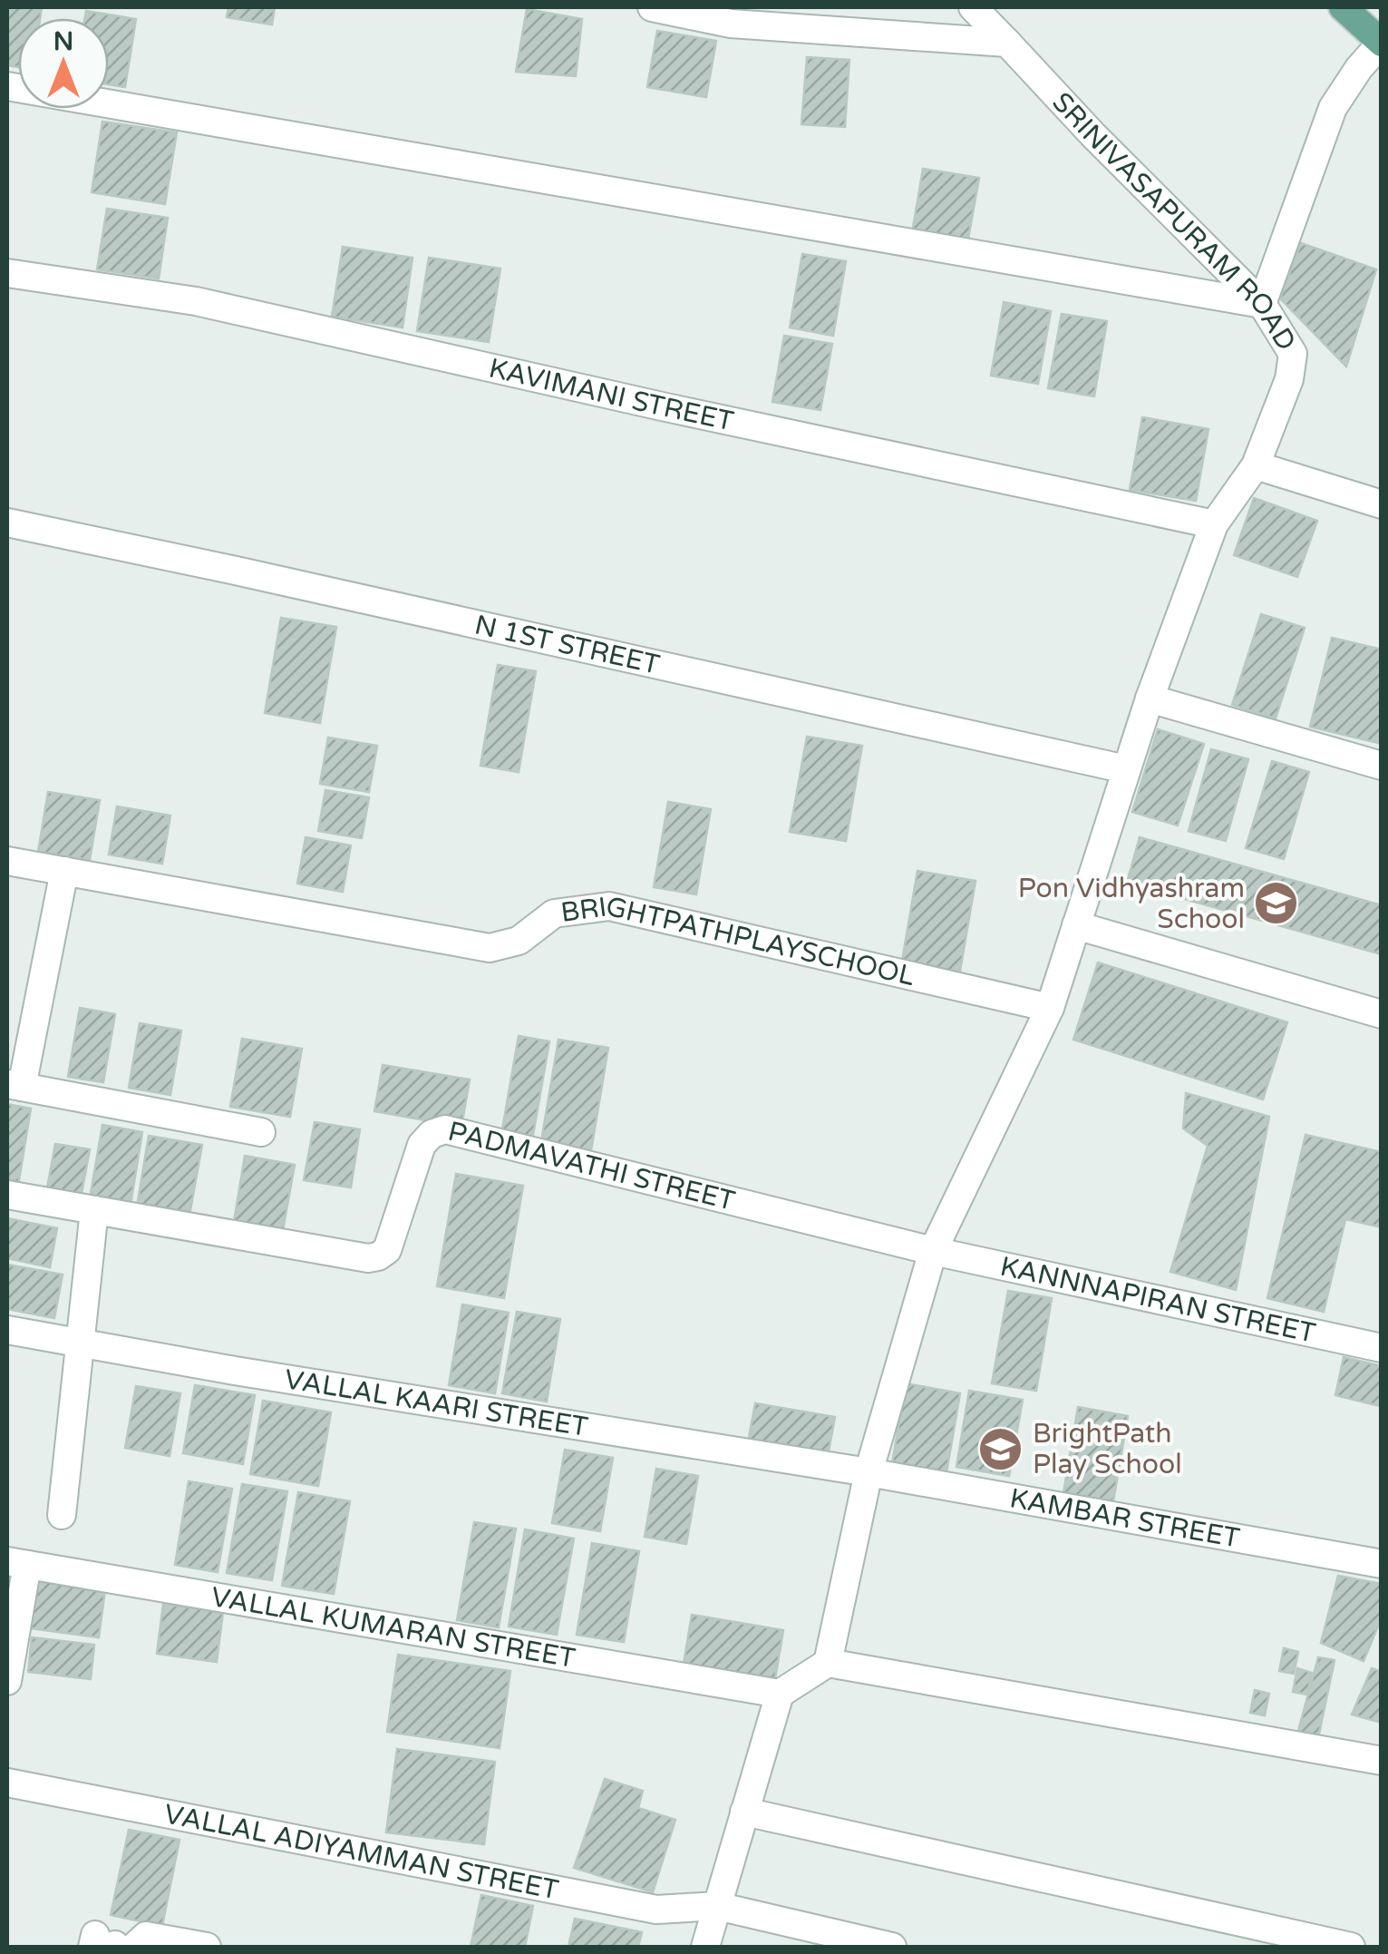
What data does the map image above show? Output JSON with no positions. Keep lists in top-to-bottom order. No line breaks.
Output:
{"streets":{"street":["SRINIVASAPURAM ROAD","KAVIMANI STREET","N 1ST STREET","BRIGHTPATHPLAYSCHOOL","PADMAVATHI STREET","KANNNAPIRAN STREET","VALLAL KAARI STREET","KAMBAR STREET","VALLAL KUMARAN STREET","VALLAL ADIYAMMAN STREET"]},"crossings":[["SRINIVASAPURAM ROAD","KAVIMANI STREET"],["SRINIVASAPURAM ROAD","N 1ST STREET"],["SRINIVASAPURAM ROAD","BRIGHTPATHPLAYSCHOOL"],["SRINIVASAPURAM ROAD","PADMAVATHI STREET"],["SRINIVASAPURAM ROAD","KANNNAPIRAN STREET"],["SRINIVASAPURAM ROAD","VALLAL KAARI STREET"],["SRINIVASAPURAM ROAD","KAMBAR STREET"],["PADMAVATHI STREET","KANNNAPIRAN STREET"],["VALLAL KAARI STREET","KAMBAR STREET"]],"places":{"school or university":["Pon Vidhyashram School","BrightPath Play School"]},"north":"top"}
